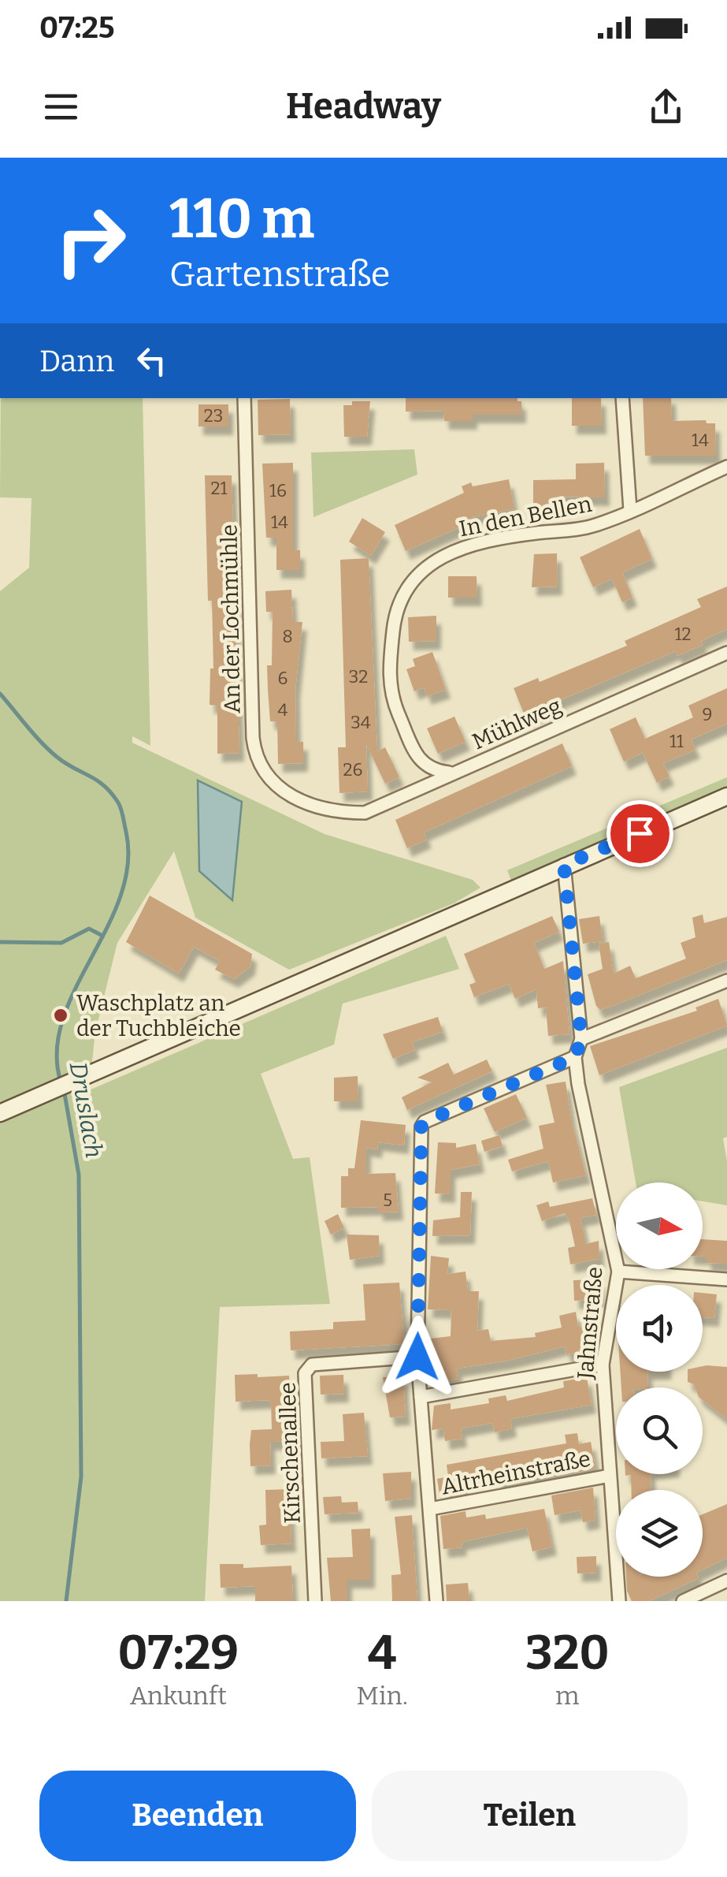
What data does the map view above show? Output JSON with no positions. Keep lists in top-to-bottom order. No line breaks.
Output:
{"streets":{"street":["In den Bellen","An der Lochmühle","Mühlweg","Jahnstraße","Kirschenallee","Altrheinstraße"]},"crossings":[["In den Bellen","Mühlweg"],["An der Lochmühle","Mühlweg"],["Jahnstraße","Altrheinstraße"]],"water":["Druslach"],"places":["Waschplatz an der Tuchbleiche"],"house_numbers":["23","14","21","16","14","12","8","32","6","4","9","34","11","26","5"],"north":"right","page":{"status":"07:25","header":"Headway","turn":["110 m","Gartenstraße"],"then":"Dann","eta":["07:29","Ankunft","4","Min.","320","m"],"buttons":["Beenden","Teilen"]}}
